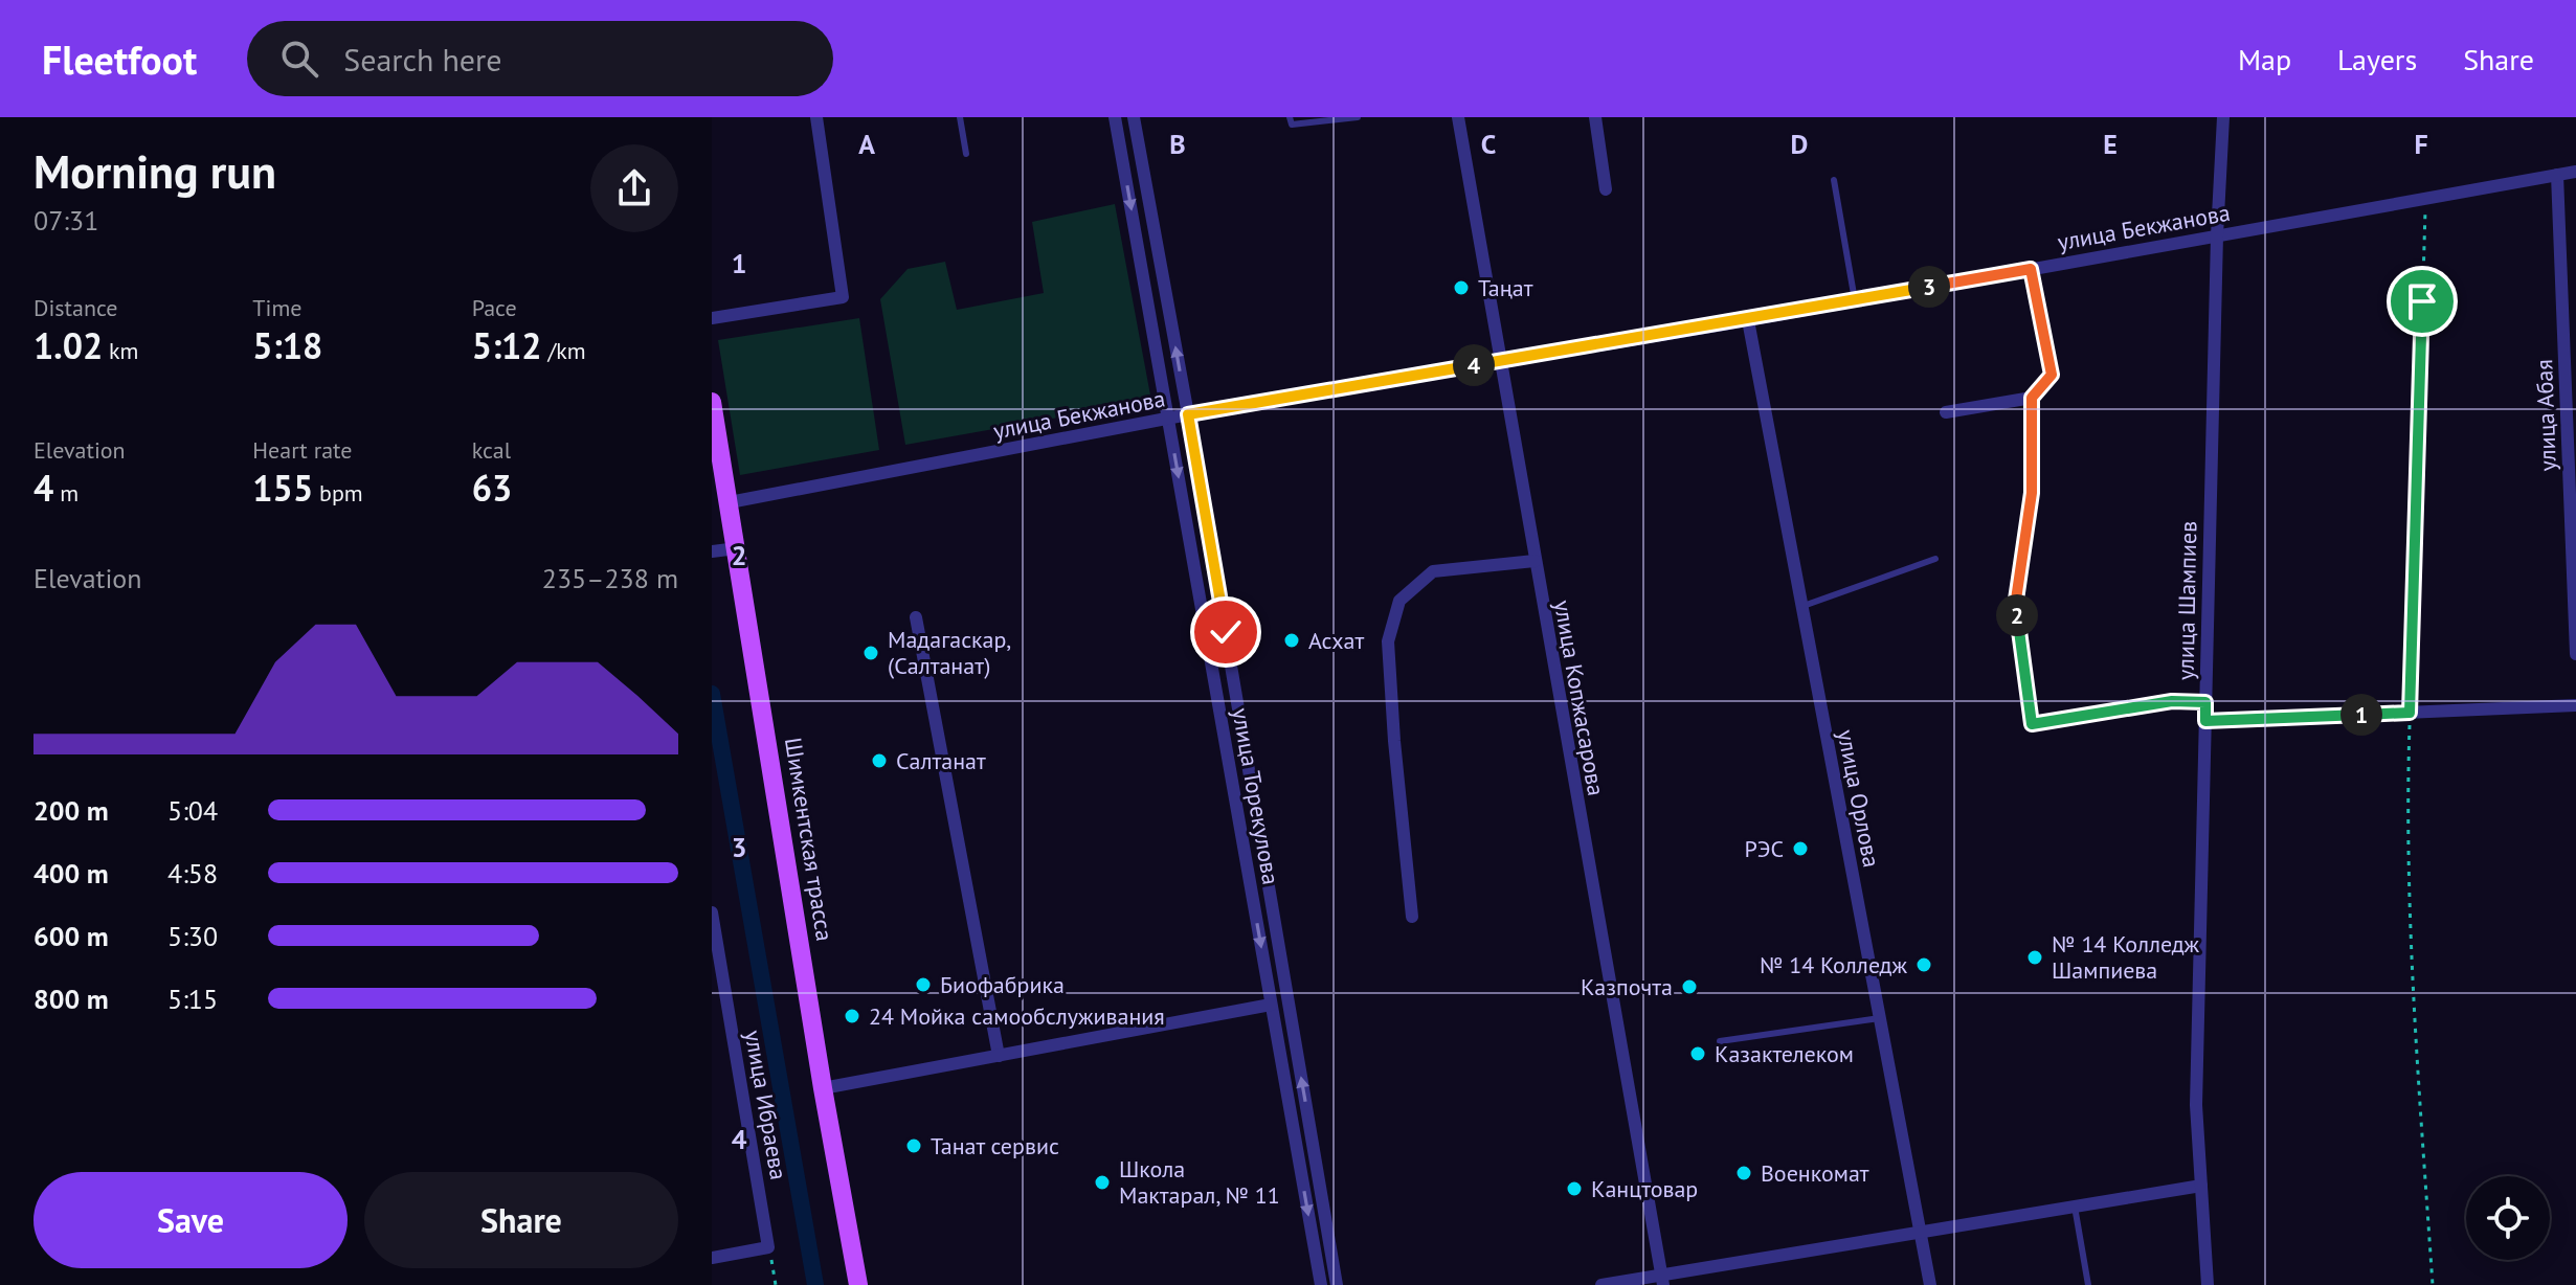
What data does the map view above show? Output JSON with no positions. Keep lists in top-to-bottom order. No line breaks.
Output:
{"streets":{"main road":["Шимкентская трасса"],"street":["улица Бекжанова","улица Абая","улица Шампиев","улица Копжасарова","улица Торекулова","улица Орлова","улица Ибраева"]},"crossings":[["улица Бекжанова","улица Абая"],["улица Бекжанова","улица Шампиев"],["улица Бекжанова","улица Копжасарова"],["улица Бекжанова","улица Торекулова"],["улица Бекжанова","улица Орлова"],["улица Бекжанова","Шимкентская трасса"]],"places":["Таңат","Асхат","Мадагаскар, (Салтанат)","Салтанат","РЭС","№ 14 Колледж Шампиева","№ 14 Колледж","Биофабрика","Казпочта","24 Мойка самообслуживания","Казактелеком","Танат сервис","Военкомат","Школа Мактарал, № 11","Канцтовар"],"page":{"header":"Fleetfoot","search":"Search here","nav":["Map","Layers","Share"],"heading":["Morning run","07:31"],"stats":[["Distance","1.02 km"],["Time","5:18"],["Pace","5:12 /km"],["Elevation","4 m"],["Heart rate","155 bpm"],["kcal","63"]],"pins":["3","4","2","1"],"chart":["Elevation","235–238 m"],"list":[{"name":"200 m","note":"5:04"},{"name":"400 m","note":"4:58"},{"name":"600 m","note":"5:30"},{"name":"800 m","note":"5:15"}],"buttons":["Save","Share"]},"grid":{"columns":["A","B","C","D","E","F"],"rows":["1","2","3","4"]}}
